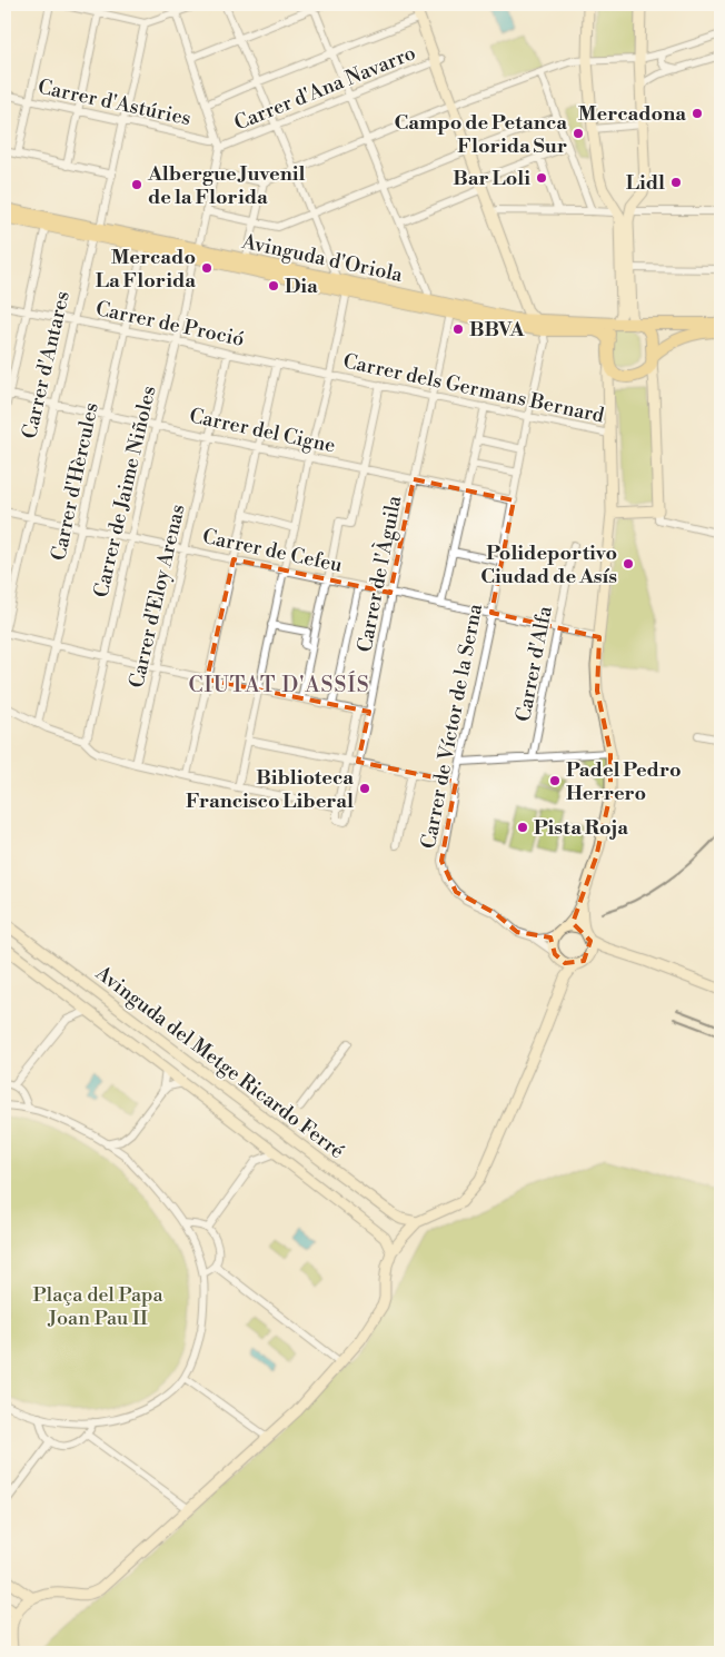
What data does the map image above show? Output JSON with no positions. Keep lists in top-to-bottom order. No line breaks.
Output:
{"streets":{"main road":["Avinguda d'Oriola"],"street":["Carrer d'Ana Navarro","Carrer d'Astúries","Carrer de Proció","Carrer d'Antares","Carrer dels Germans Bernard","Carrer del Cigne","Carrer d'Hèrcules","Carrer de Jaime Niñoles","Carrer de Cefeu","Carrer de l'Àguila","Carrer d'Eloy Arenas","Carrer d'Alfa","Carrer de Víctor de la Serna","Avinguda del Metge Ricardo Ferré"]},"crossings":[["Carrer d'Ana Navarro","Carrer d'Astúries"],["Carrer d'Ana Navarro","Carrer de Jaime Niñoles"],["Carrer d'Astúries","Carrer d'Antares"],["Carrer d'Astúries","Carrer de Jaime Niñoles"],["Avinguda d'Oriola","Carrer d'Antares"],["Avinguda d'Oriola","Carrer d'Hèrcules"],["Avinguda d'Oriola","Carrer de Jaime Niñoles"],["Avinguda d'Oriola","Carrer de l'Àguila"],["Avinguda d'Oriola","Carrer de Víctor de la Serna"],["Carrer de Proció","Carrer d'Antares"],["Carrer de Proció","Carrer dels Germans Bernard"],["Carrer de Proció","Carrer d'Hèrcules"],["Carrer de Proció","Carrer de Jaime Niñoles"],["Carrer de Proció","Carrer d'Eloy Arenas"],["Carrer d'Antares","Carrer del Cigne"],["Carrer d'Antares","Carrer de Cefeu"],["Carrer dels Germans Bernard","Carrer de l'Àguila"],["Carrer dels Germans Bernard","Carrer de Víctor de la Serna"],["Carrer del Cigne","Carrer d'Hèrcules"],["Carrer del Cigne","Carrer de Jaime Niñoles"],["Carrer del Cigne","Carrer de l'Àguila"],["Carrer del Cigne","Carrer d'Eloy Arenas"],["Carrer del Cigne","Carrer de Víctor de la Serna"],["Carrer d'Hèrcules","Carrer de Cefeu"],["Carrer de Jaime Niñoles","Carrer de Cefeu"],["Carrer de Cefeu","Carrer de l'Àguila"],["Carrer de Cefeu","Carrer d'Eloy Arenas"],["Carrer de Cefeu","Carrer d'Alfa"],["Carrer de Cefeu","Carrer de Víctor de la Serna"]],"districts":["CIUTAT D'ASSÍS"],"parks":["Plaça del Papa Joan Pau II"],"places":["Mercadona","Campo de Petanca Florida Sur","Bar Loli","Lidl","Albergue Juvenil de la Florida","Mercado La Florida","Dia","BBVA","Polideportivo Ciudad de Asís","Padel Pedro Herrero","Biblioteca Francisco Liberal","Pista Roja"]}
